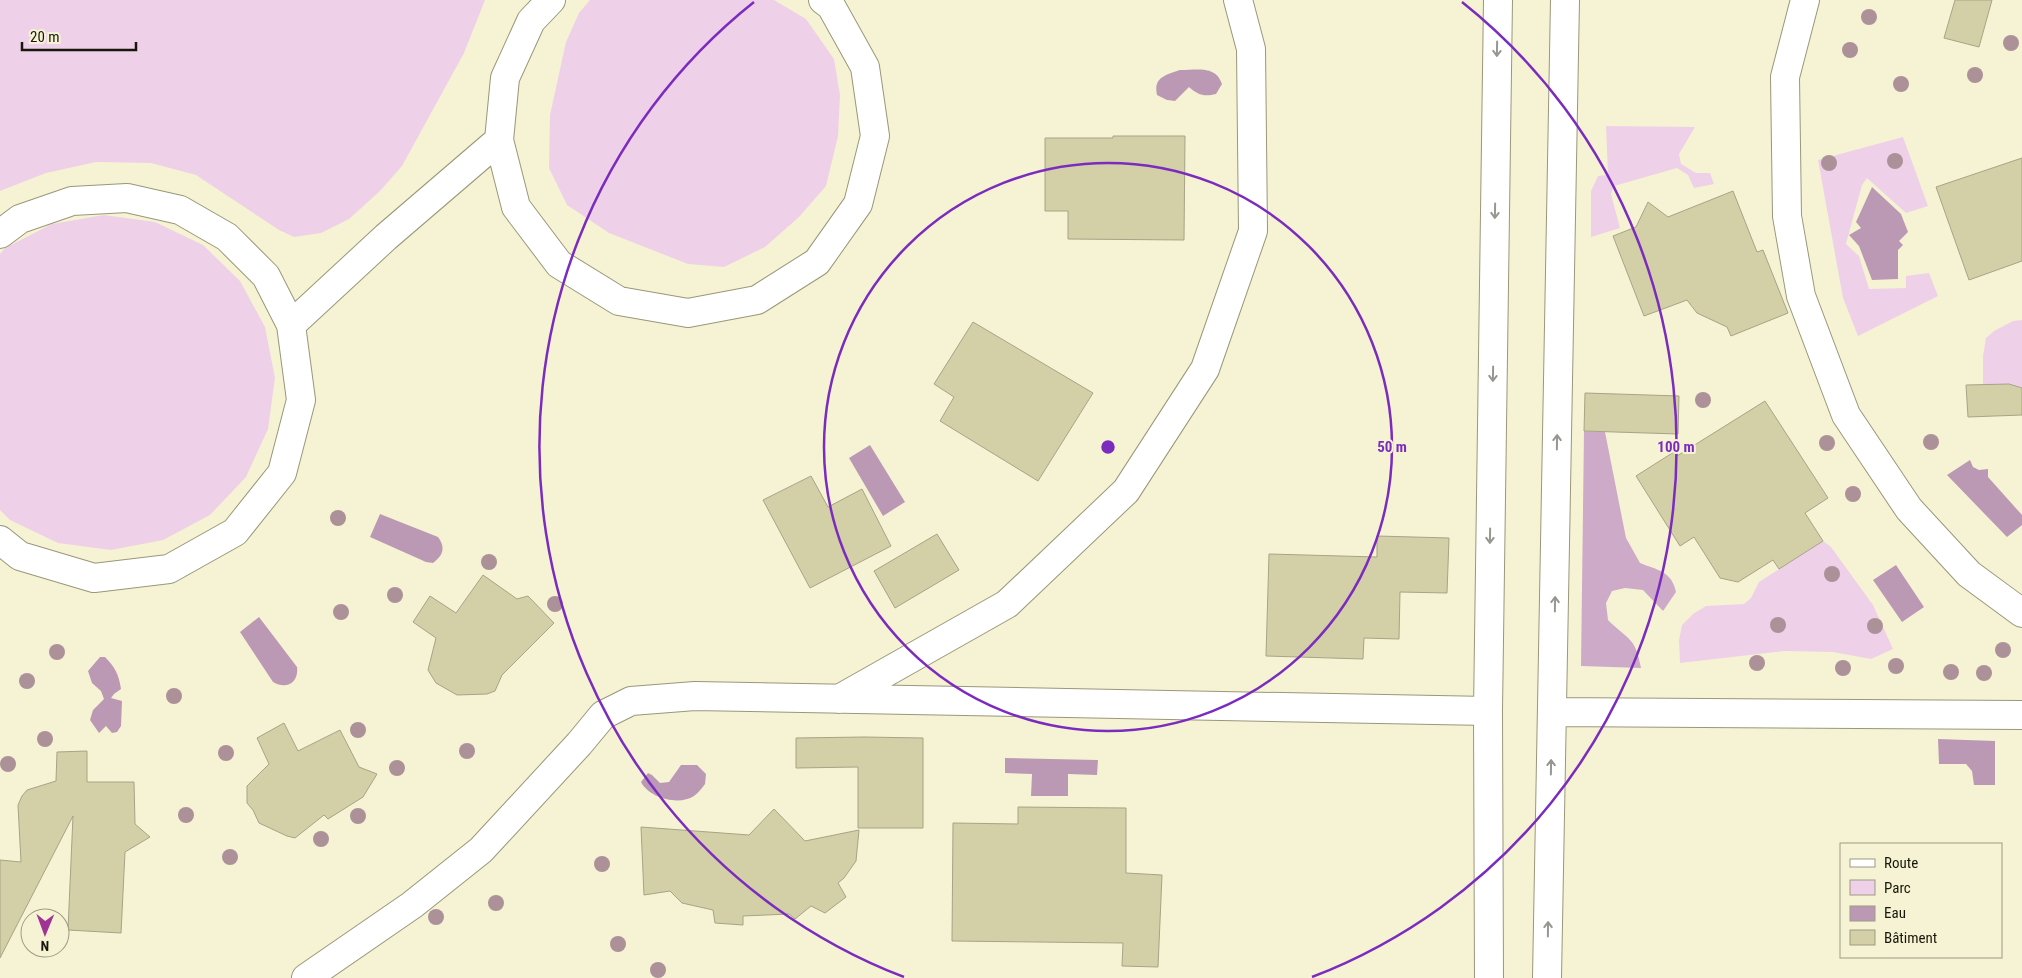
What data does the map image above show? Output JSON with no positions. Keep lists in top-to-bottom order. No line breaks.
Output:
{"legend":["Route","Parc","Eau","Bâtiment"],"scale_bar":"20 m","north":"bottom","rings":["50 m","100 m"]}
